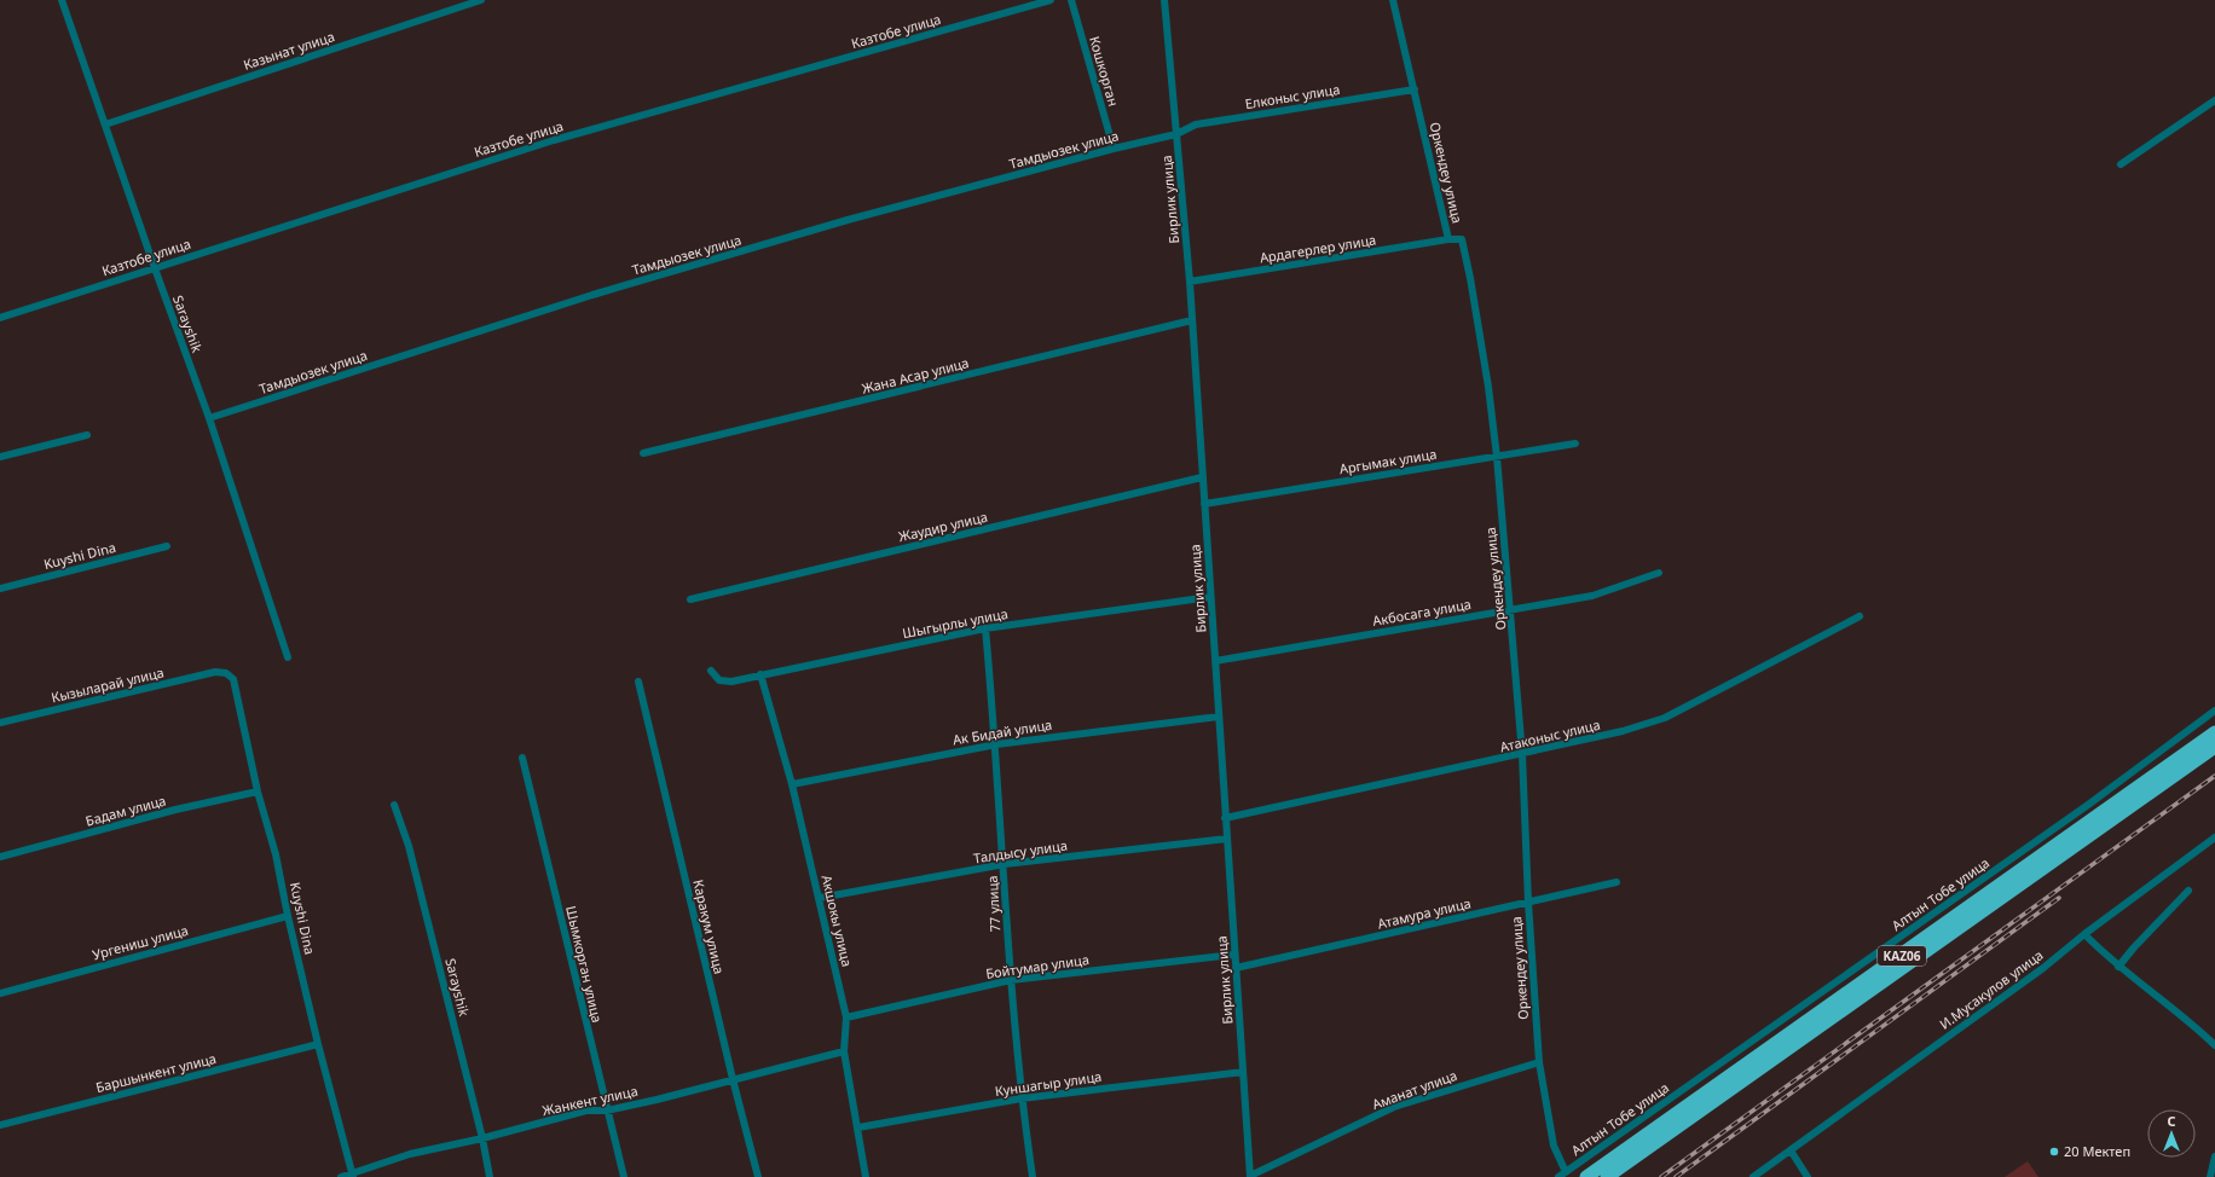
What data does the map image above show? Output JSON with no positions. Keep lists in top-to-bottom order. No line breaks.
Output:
{"streets":{"highway":["KАZ06"],"street":["Казтобе улица","Казынат улица","Кошкорган","Елконыс улица","Тамдыозек улица","Оркендеу улица","Бирлик улица","Ардагерлер улица","Sarayshik","Жана Асар улица","Аргымак улица","Жаудир улица","Kuyshi Dina","Акбосага улица","Шыгырлы улица","Кызыларай улица","Ак Бидай улица","Атаконыс улица","Бадам улица","Талдысу улица","Алтын Тобе улица","77 улица","Атамура улица","Акшокы улица","Каракум улица","Ургениш улица","Шымкорган улица","Бойтумар улица","И.Мусакулов улица","Баршынкент улица","Куншагыр улица","Аманат улица","Жанкент улица"]},"crossings":[["Казтобе улица","Sarayshik"],["Казынат улица","Sarayshik"],["Кошкорган","Тамдыозек улица"],["Елконыс улица","Тамдыозек улица"],["Елконыс улица","Оркендеу улица"],["Елконыс улица","Бирлик улица"],["Тамдыозек улица","Бирлик улица"],["Тамдыозек улица","Sarayshik"],["Оркендеу улица","Ардагерлер улица"],["Оркендеу улица","Аргымак улица"],["Оркендеу улица","Акбосага улица"],["Оркендеу улица","Атаконыс улица"],["Оркендеу улица","Алтын Тобе улица"],["Оркендеу улица","Атамура улица"],["Оркендеу улица","Аманат улица"],["Бирлик улица","Ардагерлер улица"],["Бирлик улица","Жана Асар улица"],["Бирлик улица","Аргымак улица"],["Бирлик улица","Жаудир улица"],["Бирлик улица","Акбосага улица"],["Бирлик улица","Шыгырлы улица"],["Бирлик улица","Ак Бидай улица"],["Бирлик улица","Атаконыс улица"],["Бирлик улица","Талдысу улица"],["Бирлик улица","Атамура улица"],["Бирлик улица","Бойтумар улица"],["Бирлик улица","Куншагыр улица"],["Бирлик улица","Аманат улица"],["Sarayshik","Жанкент улица"],["Kuyshi Dina","Кызыларай улица"],["Kuyshi Dina","Бадам улица"],["Kuyshi Dina","Ургениш улица"],["Kuyshi Dina","Баршынкент улица"],["Kuyshi Dina","Жанкент улица"],["Шыгырлы улица","77 улица"],["Шыгырлы улица","Акшокы улица"],["Ак Бидай улица","77 улица"],["Ак Бидай улица","Акшокы улица"],["Талдысу улица","77 улица"],["Талдысу улица","Акшокы улица"],["77 улица","Бойтумар улица"],["77 улица","Куншагыр улица"],["Акшокы улица","Бойтумар улица"],["Акшокы улица","Куншагыр улица"],["Акшокы улица","Жанкент улица"],["Каракум улица","Жанкент улица"],["Шымкорган улица","Жанкент улица"]],"places":["20 Мектеп"],"north":"top"}
